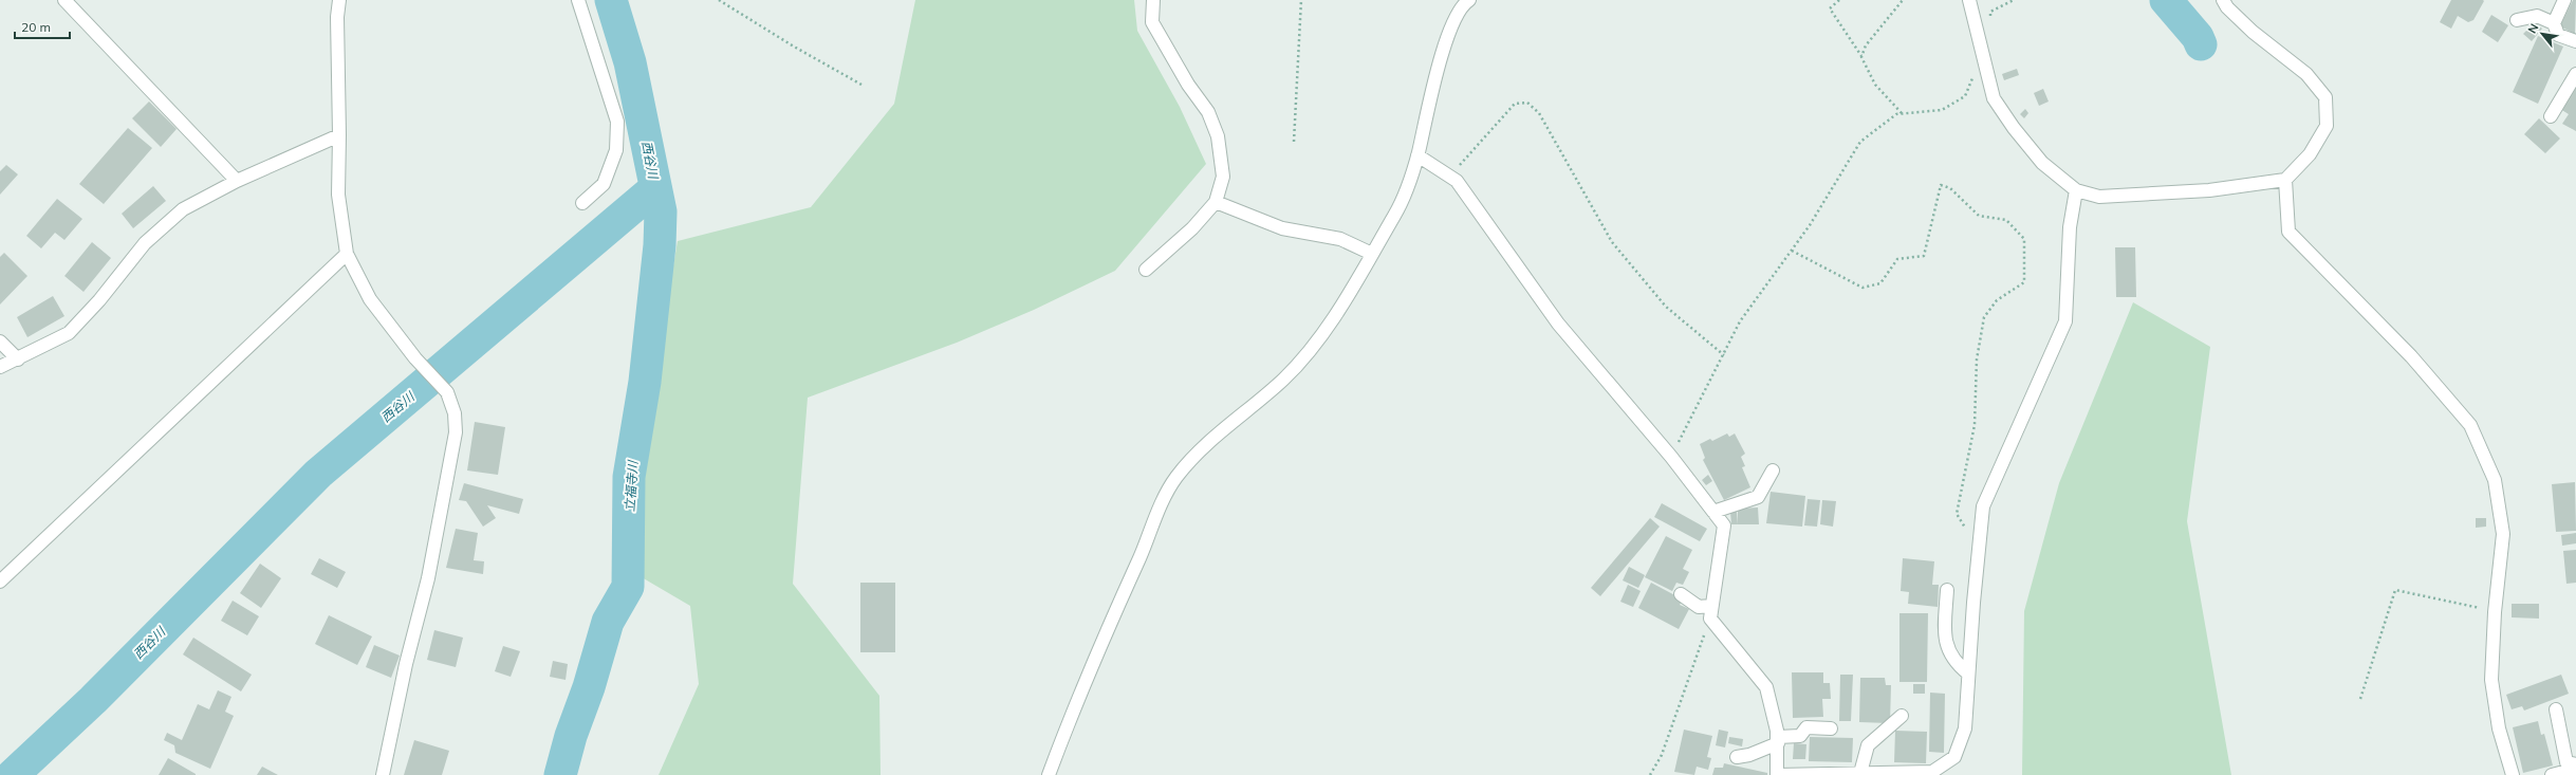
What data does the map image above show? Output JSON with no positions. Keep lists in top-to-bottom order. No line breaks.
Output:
{"water":["西谷川","立福寺川"],"scale_bar":"20 m","north":"top left"}
